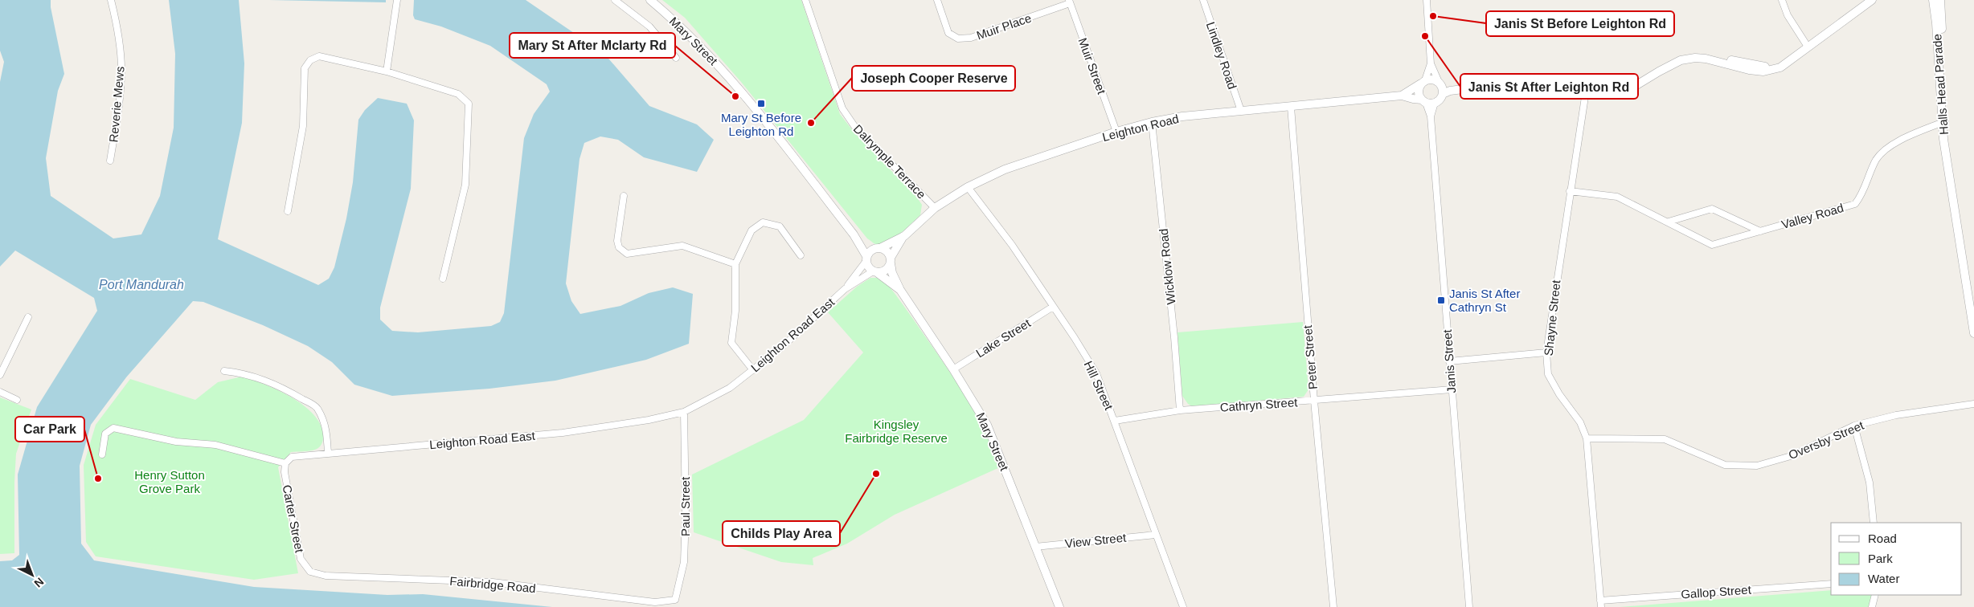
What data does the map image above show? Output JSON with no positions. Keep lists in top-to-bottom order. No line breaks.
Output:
{"streets":{"street":["Muir Place","Mary Street","Lindley Road","Muir Street","Halls Head Parade","Reverie Mews","Leighton Road","Dalrymple Terrace","Valley Road","Wicklow Road","Shayne Street","Leighton Road East","Lake Street","Peter Street","Janis Street","Hill Street","Cathryn Street","Oversby Street","Paul Street","Carter Street","View Street","Fairbridge Road","Gallop Street"]},"crossings":[["Muir Place","Muir Street"],["Mary Street","Leighton Road"],["Mary Street","Leighton Road East"],["Mary Street","Lake Street"],["Mary Street","View Street"],["Lindley Road","Leighton Road"],["Muir Street","Leighton Road"],["Halls Head Parade","Valley Road"],["Leighton Road","Dalrymple Terrace"],["Leighton Road","Wicklow Road"],["Leighton Road","Leighton Road East"],["Leighton Road","Peter Street"],["Leighton Road","Janis Street"],["Leighton Road","Hill Street"],["Valley Road","Shayne Street"],["Wicklow Road","Cathryn Street"],["Shayne Street","Oversby Street"],["Shayne Street","Gallop Street"],["Leighton Road East","Paul Street"],["Leighton Road East","Carter Street"],["Lake Street","Hill Street"],["Peter Street","Cathryn Street"],["Janis Street","Cathryn Street"],["Hill Street","Cathryn Street"],["Hill Street","View Street"],["Paul Street","Fairbridge Road"],["Carter Street","Fairbridge Road"]],"water":["Port Mandurah"],"parks":["Kingsley Fairbridge Reserve","Henry Sutton Grove Park"],"places":{"other":["Janis St Before Leighton Rd","Janis St After Leighton Rd","Mary St After Mclarty Rd","Joseph Cooper Reserve","Childs Play Area","Car Park"],"transit":["Mary St Before Leighton Rd","Janis St After Cathryn St"]},"legend":["Road","Park","Water"],"north":"bottom right"}
